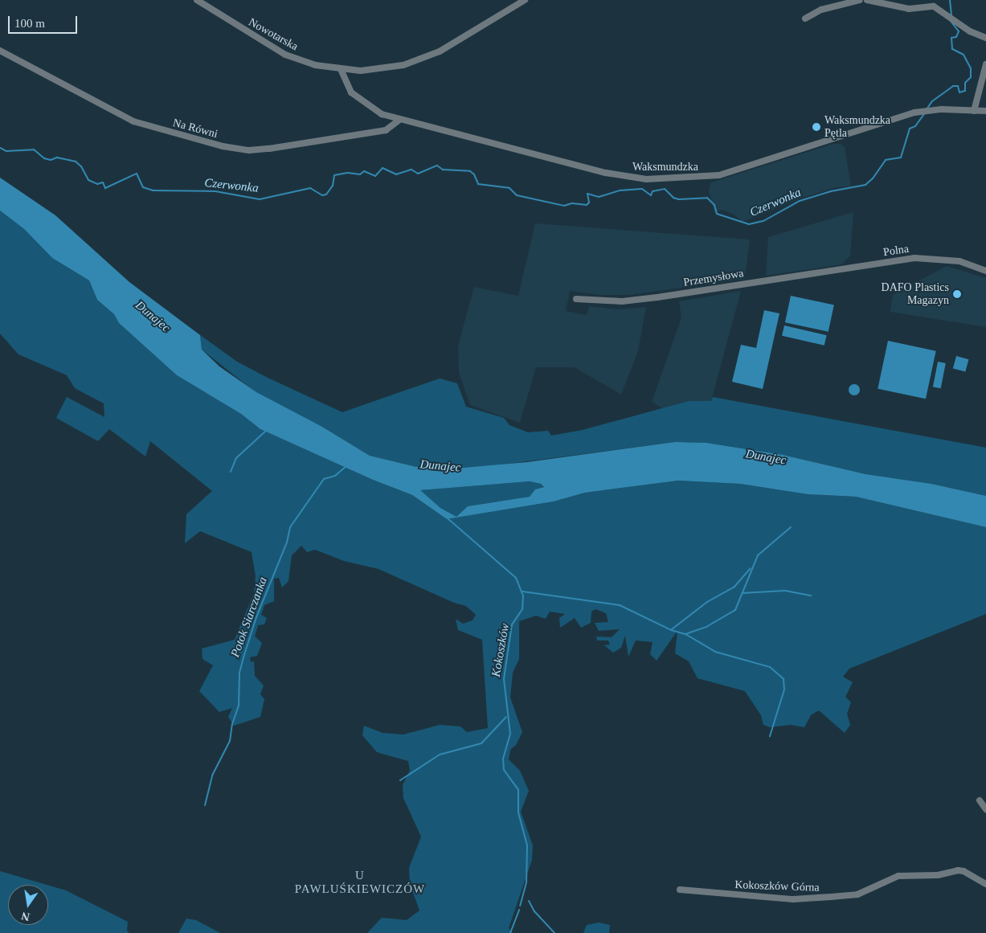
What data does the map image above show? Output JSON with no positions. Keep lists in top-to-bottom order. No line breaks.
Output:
{"streets":{"street":["Nowotarska","Na Równi","Waksmundzka","Polna","Przemysłowa","Kokoszków Górna"]},"crossings":[["Nowotarska","Waksmundzka"],["Na Równi","Waksmundzka"],["Polna","Przemysłowa"]],"districts":["U PAWLUŚKIEWICZÓW"],"water":["Czerwonka","Dunajec","Potok Siarczanka","Kokoszków"],"places":["Waksmundzka Pętla","DAFO Plastics Magazyn"],"scale_bar":"100 m","north":"bottom"}
